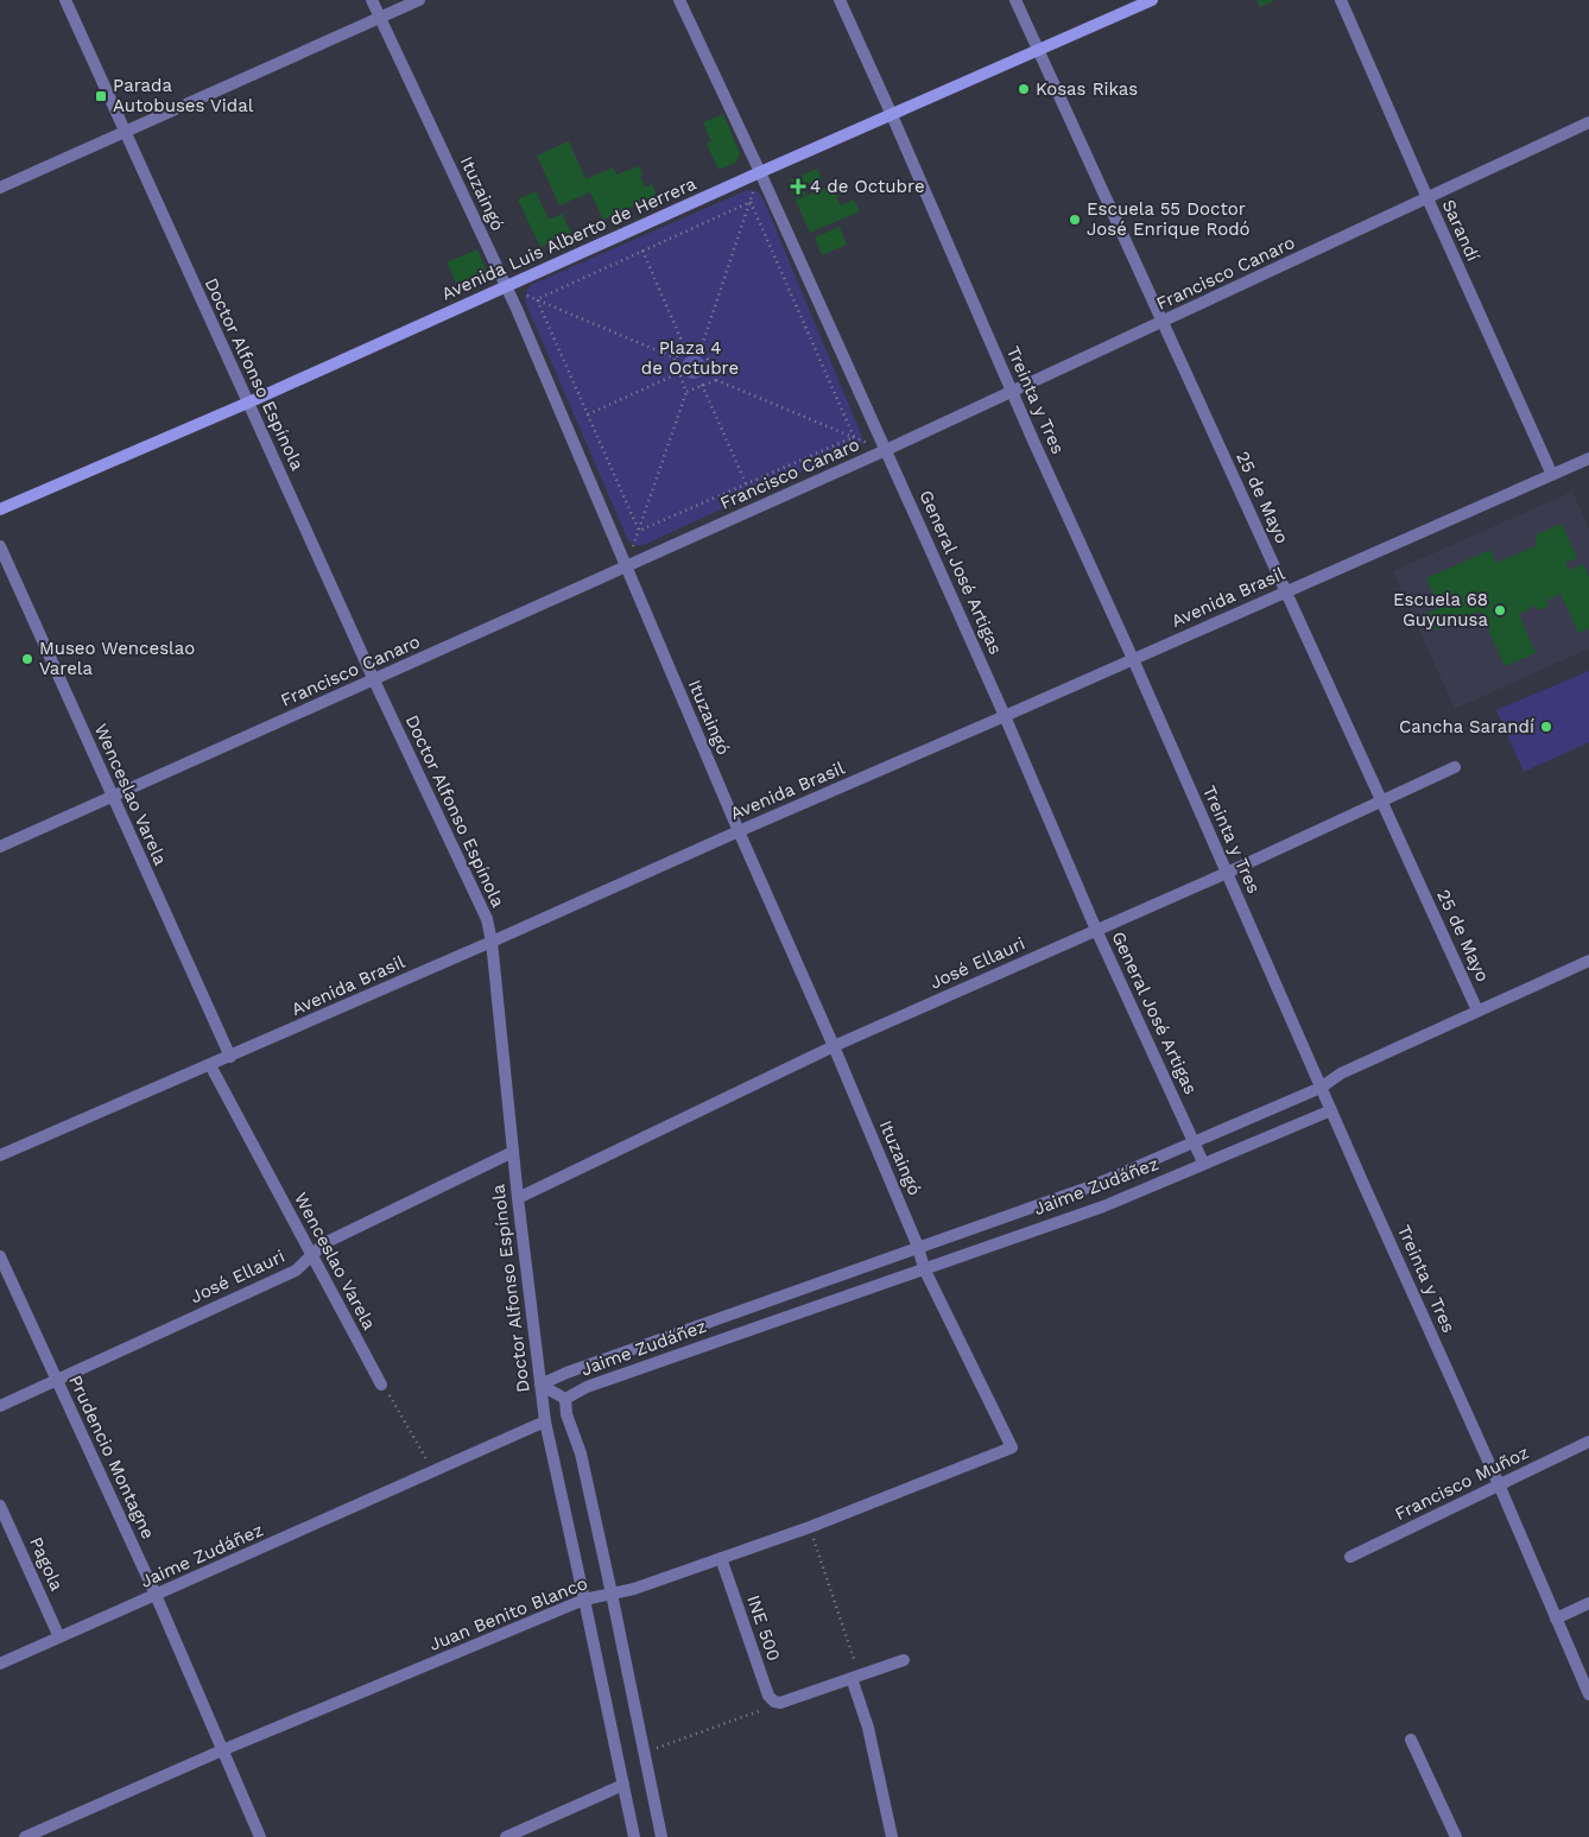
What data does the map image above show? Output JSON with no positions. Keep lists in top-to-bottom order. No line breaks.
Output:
{"streets":{"main road":["Avenida Luis Alberto de Herrera"],"street":["Ituzaingó","Sarandí","Francisco Canaro","Doctor Alfonso Espínola","Treinta y Tres","25 de Mayo","General José Artigas","Avenida Brasil","Wenceslao Varela","José Ellauri","Jaime Zudáñez","Prudencio Montagne","Francisco Muñoz","Pagola","Juan Benito Blanco","INE 500"]},"crossings":[["Ituzaingó","Avenida Luis Alberto de Herrera"],["Ituzaingó","Francisco Canaro"],["Ituzaingó","Avenida Brasil"],["Ituzaingó","José Ellauri"],["Ituzaingó","Jaime Zudáñez"],["Ituzaingó","Juan Benito Blanco"],["Sarandí","Francisco Canaro"],["Sarandí","Avenida Brasil"],["Avenida Luis Alberto de Herrera","Doctor Alfonso Espínola"],["Avenida Luis Alberto de Herrera","Treinta y Tres"],["Avenida Luis Alberto de Herrera","25 de Mayo"],["Avenida Luis Alberto de Herrera","General José Artigas"],["Francisco Canaro","Doctor Alfonso Espínola"],["Francisco Canaro","Treinta y Tres"],["Francisco Canaro","25 de Mayo"],["Francisco Canaro","General José Artigas"],["Francisco Canaro","Wenceslao Varela"],["Doctor Alfonso Espínola","Avenida Brasil"],["Doctor Alfonso Espínola","José Ellauri"],["Doctor Alfonso Espínola","Jaime Zudáñez"],["Doctor Alfonso Espínola","Juan Benito Blanco"],["Treinta y Tres","Avenida Brasil"],["Treinta y Tres","José Ellauri"],["Treinta y Tres","Jaime Zudáñez"],["Treinta y Tres","Francisco Muñoz"],["25 de Mayo","Avenida Brasil"],["25 de Mayo","José Ellauri"],["25 de Mayo","Jaime Zudáñez"],["General José Artigas","Avenida Brasil"],["General José Artigas","José Ellauri"],["General José Artigas","Jaime Zudáñez"],["Avenida Brasil","Wenceslao Varela"],["Wenceslao Varela","José Ellauri"],["José Ellauri","Prudencio Montagne"],["Jaime Zudáñez","Prudencio Montagne"],["Jaime Zudáñez","Pagola"],["Prudencio Montagne","Juan Benito Blanco"],["Juan Benito Blanco","INE 500"]],"parks":["Plaza 4 de Octubre"],"places":{"other":["Kosas Rikas","Escuela 55 Doctor José Enrique Rodó","Escuela 68 Guyunusa","Museo Wenceslao Varela","Cancha Sarandí"],"transit":["Parada Autobuses Vidal"],"health":["4 de Octubre"]}}
